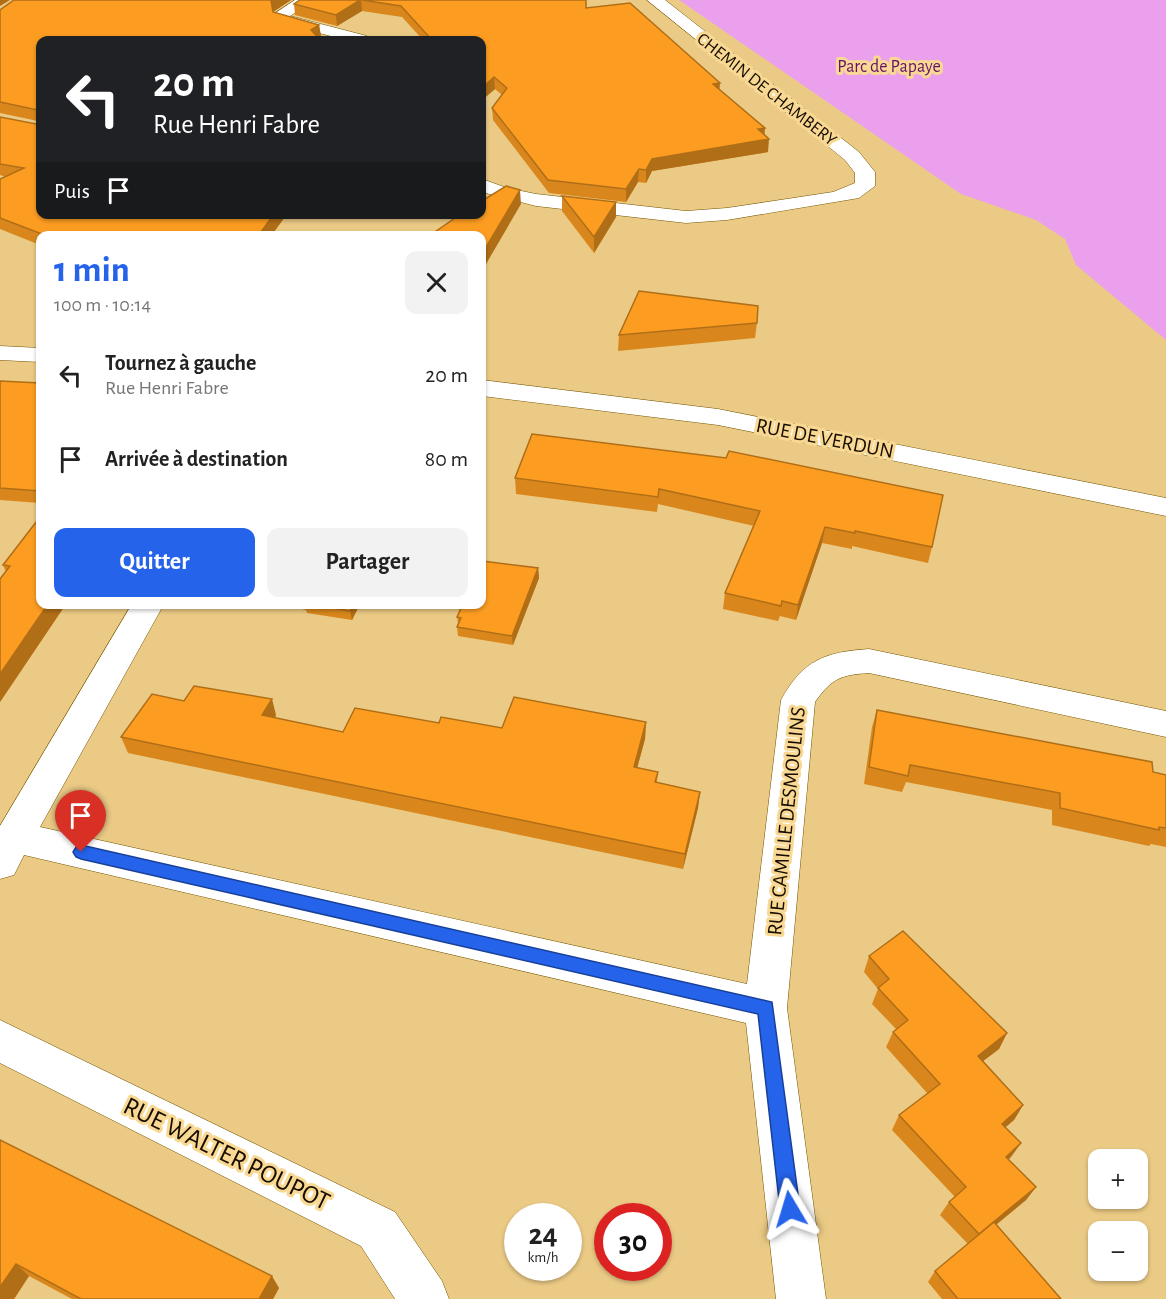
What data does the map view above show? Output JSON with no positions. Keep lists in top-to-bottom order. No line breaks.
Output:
{"streets":{"street":["CHEMIN DE CHAMBERY","RUE DE VERDUN","RUE CAMILLE DESMOULINS","RUE WALTER POUPOT"]},"parks":["Parc de Papaye"],"page":{"turn":["20 m","Rue Henri Fabre"],"then":"Puis","heading":["1 min","100 m · 10:14"],"list":[{"name":"Tournez à gauche","note":"Rue Henri Fabre","value":"20 m"},{"name":"Arrivée à destination","value":"80 m"}],"buttons":["Quitter","Partager"],"map_buttons":["+","−"],"speed":"24 km/h","limit":"30"}}
